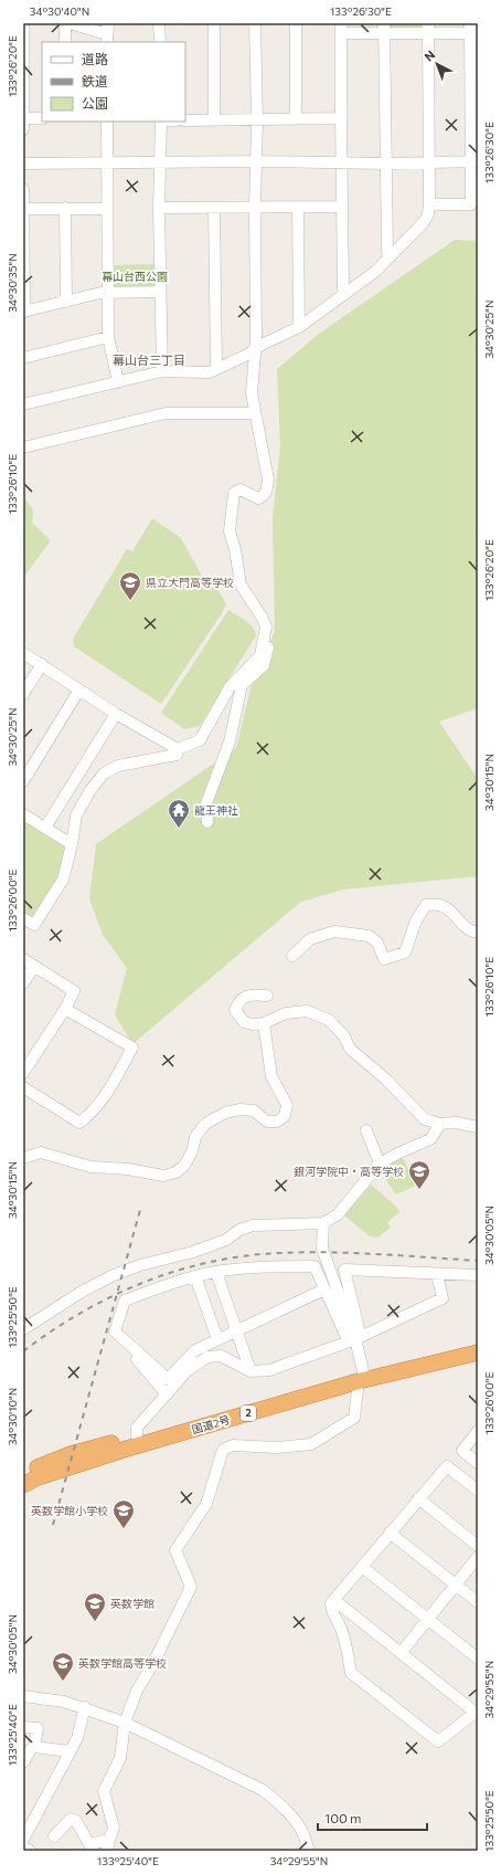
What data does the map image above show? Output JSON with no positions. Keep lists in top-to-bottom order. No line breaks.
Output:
{"streets":{"highway":["2","国道2号"]},"districts":["幕山台三丁目"],"parks":["幕山台西公園"],"places":{"school or university":["県立大門高等学校","銀河学院中・高等学校","英数学館小学校","英数学館","英数学館高等学校"],"temple":["龍王神社"]},"legend":["道路","鉄道","公園"],"scale_bar":"100 m","north":"top left","coordinates":["34°30'40\"N","133°26'30\"E","133°26'20\"E","34°30'35\"N","34°30'25\"N","133°26'10\"E","34°30'15\"N","133°26'00\"E","34°30'05\"N","133°25'50\"E","34°30'10\"N","34°29'55\"N","133°25'40\"E"]}
